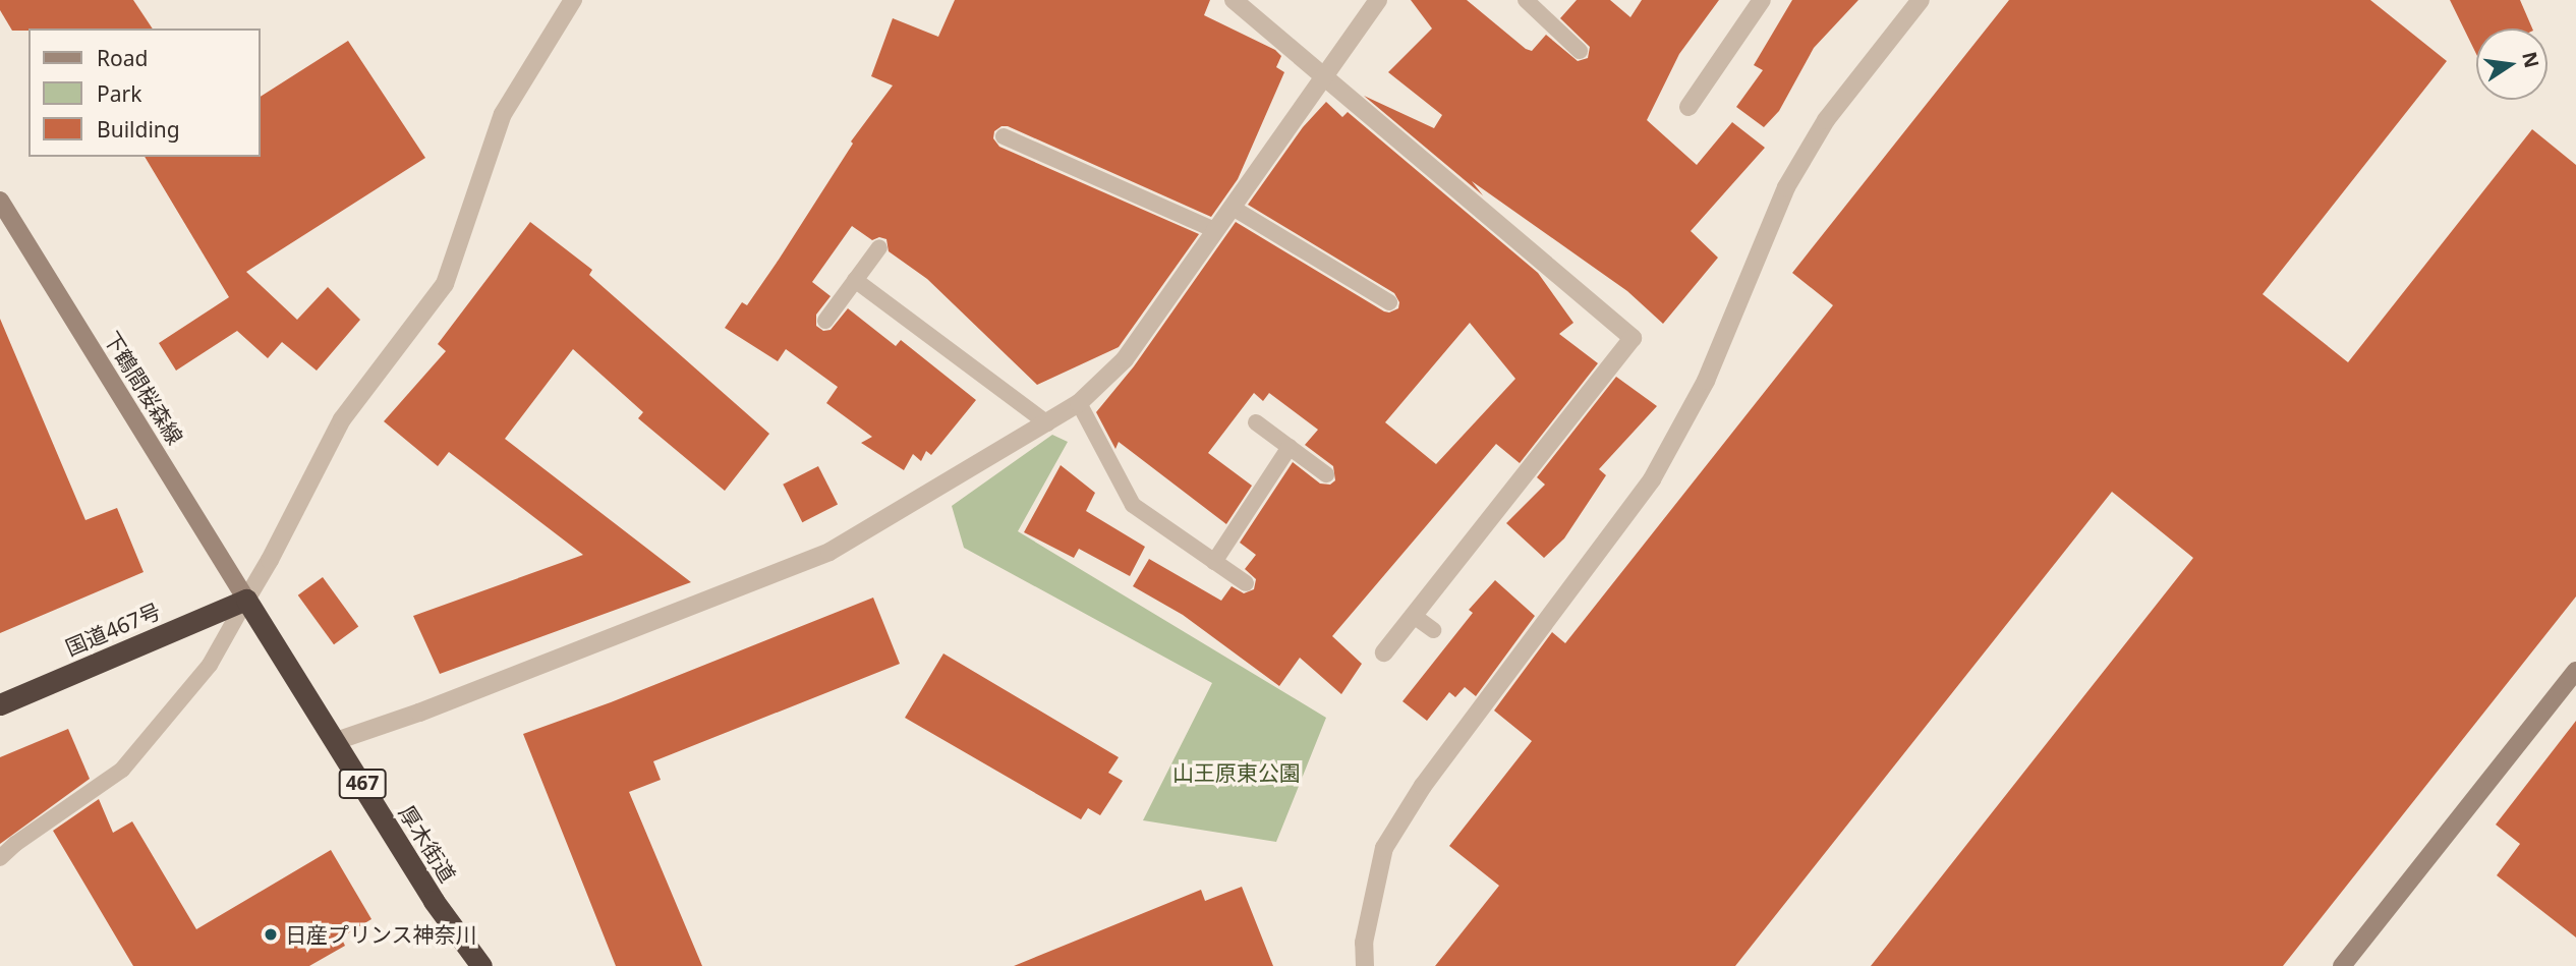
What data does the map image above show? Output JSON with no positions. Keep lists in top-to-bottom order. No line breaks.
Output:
{"streets":{"highway":["国道467号","467","厚木街道"],"street":["下鶴間桜森線"]},"crossings":[["下鶴間桜森線","国道467号"],["下鶴間桜森線","厚木街道"],["国道467号","厚木街道"]],"parks":["山王原東公園"],"places":["日産プリンス神奈川"],"legend":["Road","Park","Building"],"north":"right"}
